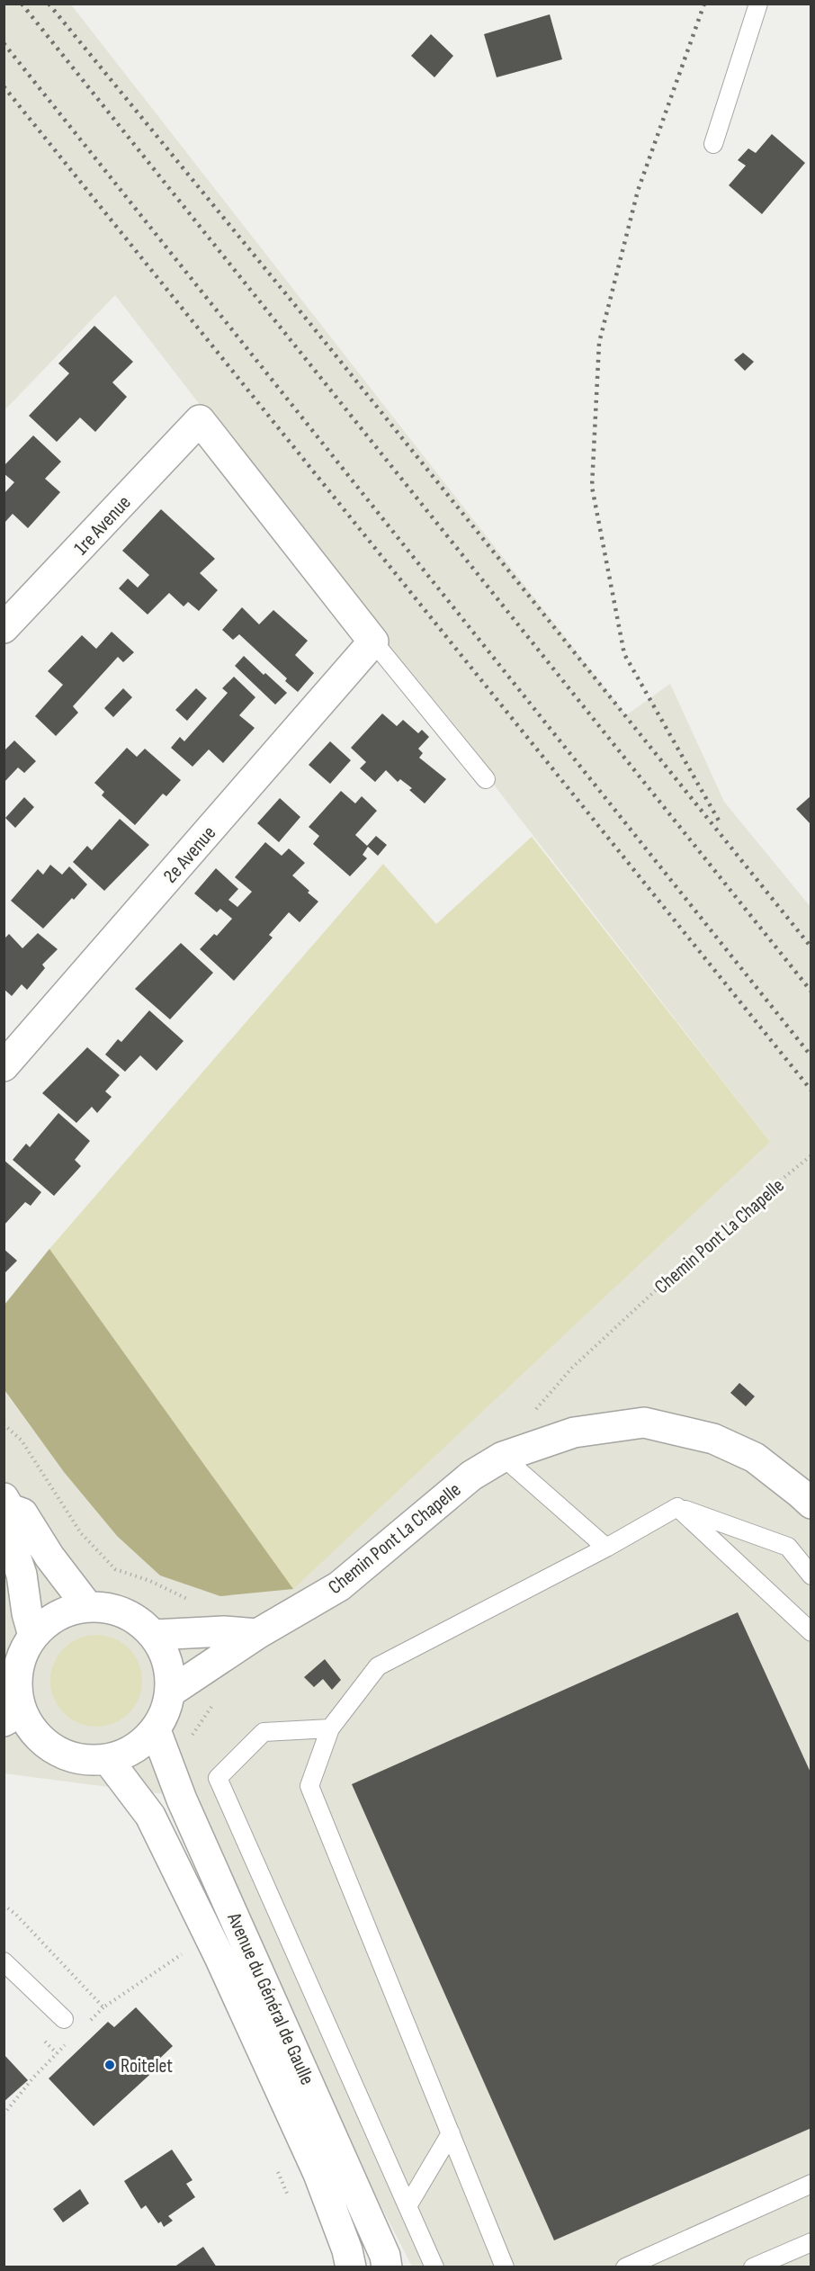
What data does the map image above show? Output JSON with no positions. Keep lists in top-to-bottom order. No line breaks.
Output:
{"streets":{"street":["1re Avenue","2e Avenue","Chemin Pont La Chapelle","Avenue du Général de Gaulle"]},"crossings":[["1re Avenue","2e Avenue"],["Chemin Pont La Chapelle","Avenue du Général de Gaulle"]],"places":["Roitelet"]}
